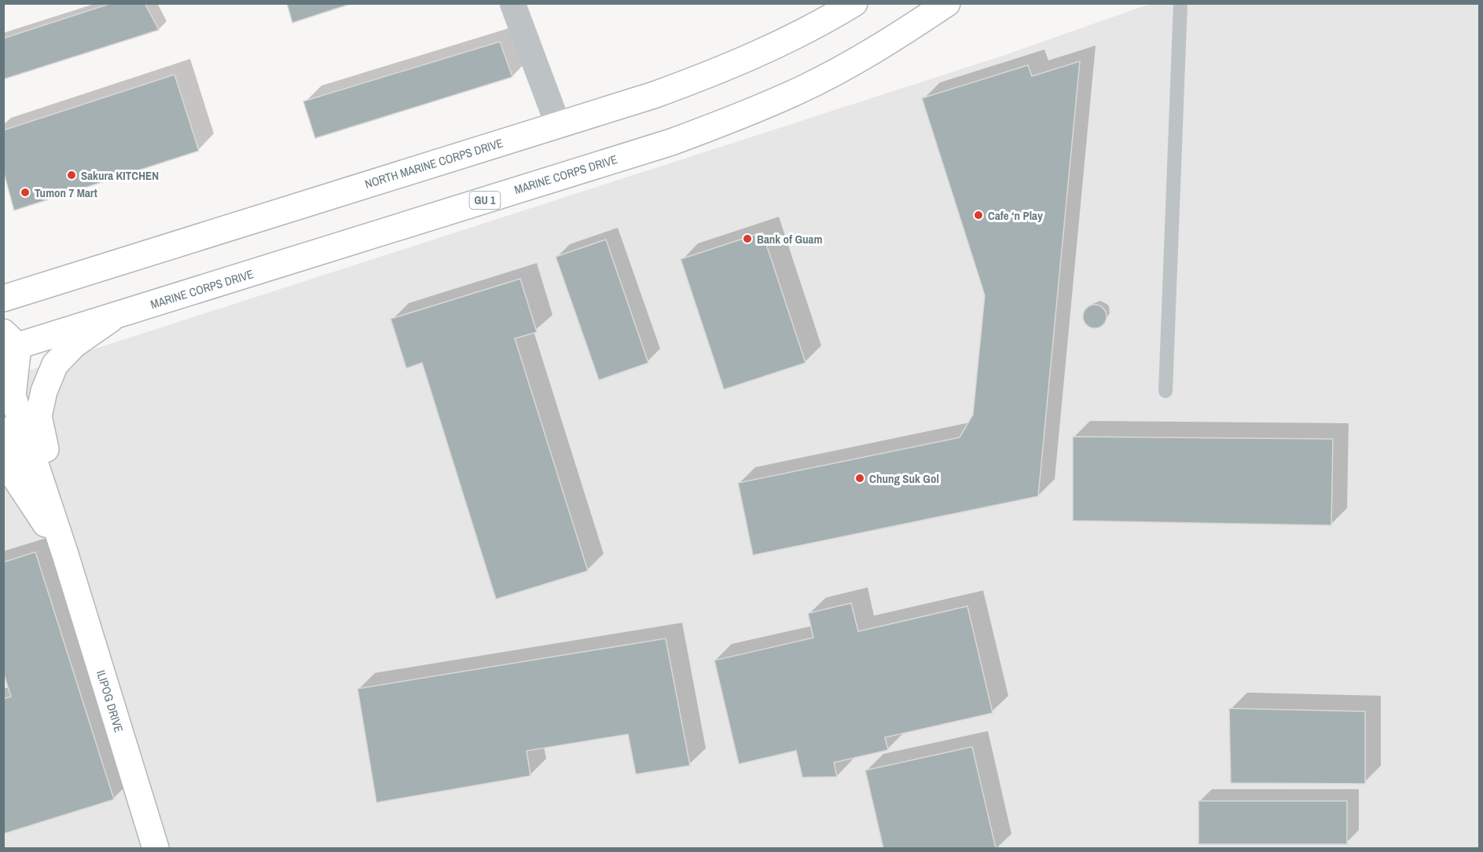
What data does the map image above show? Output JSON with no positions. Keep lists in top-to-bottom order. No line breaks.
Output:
{"streets":{"main road":["NORTH MARINE CORPS DRIVE","MARINE CORPS DRIVE","GU 1","ILIPOG DRIVE"]},"crossings":[["MARINE CORPS DRIVE","ILIPOG DRIVE"]],"places":["Sakura KITCHEN","Tumon 7 Mart","Cafe ‘n Play","Bank of Guam","Chung Suk Gol"]}
